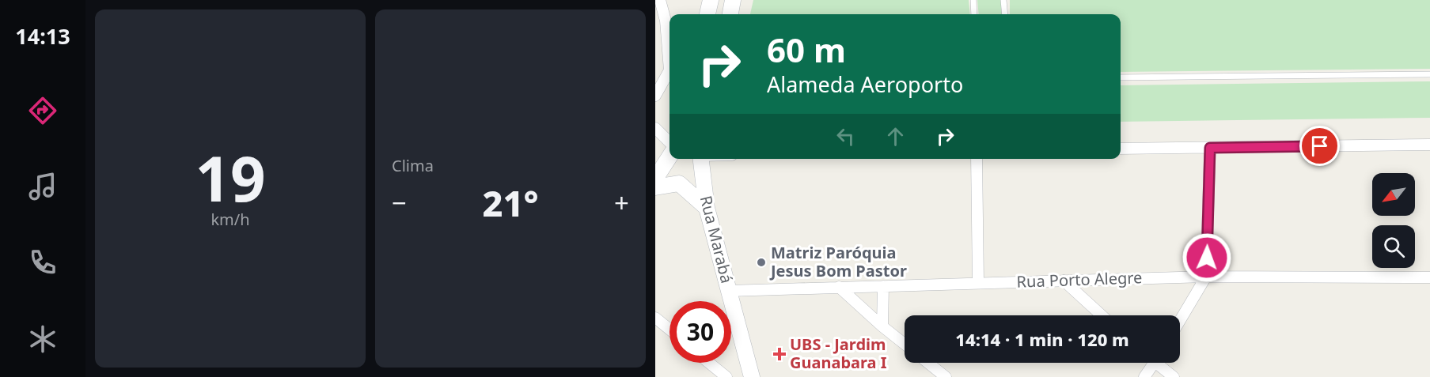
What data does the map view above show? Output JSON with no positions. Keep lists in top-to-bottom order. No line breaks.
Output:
{"streets":{"street":["Rua Marabá","Rua Porto Alegre"]},"crossings":[["Rua Marabá","Rua Porto Alegre"]],"places":{"other":["Matriz Paróquia Jesus Bom Pastor"],"health":["UBS - Jardim Guanabara I"]},"north":"bottom left","page":{"tabs":"14:13","tile":[["19","km/h"],"Clima"],"turn":["60 m","Alameda Aeroporto"],"heat":["−","21°","+"],"limit":"30","trip":"14:14 · 1 min · 120 m"}}
